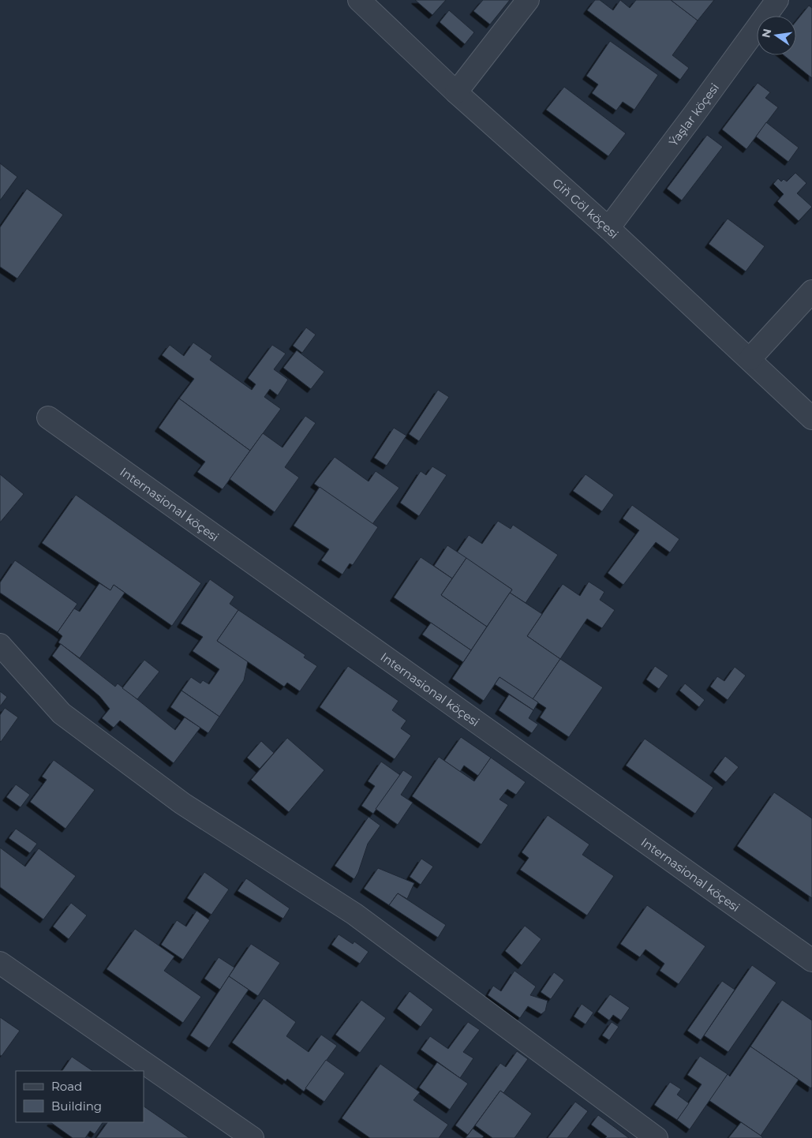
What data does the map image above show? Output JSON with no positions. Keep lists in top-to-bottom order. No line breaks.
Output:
{"streets":{"street":["Ýaşlar köçesi","Giň Göl köçesi","Internasional köçesi"]},"crossings":[["Ýaşlar köçesi","Giň Göl köçesi"]],"legend":["Road","Building"],"north":"left"}
